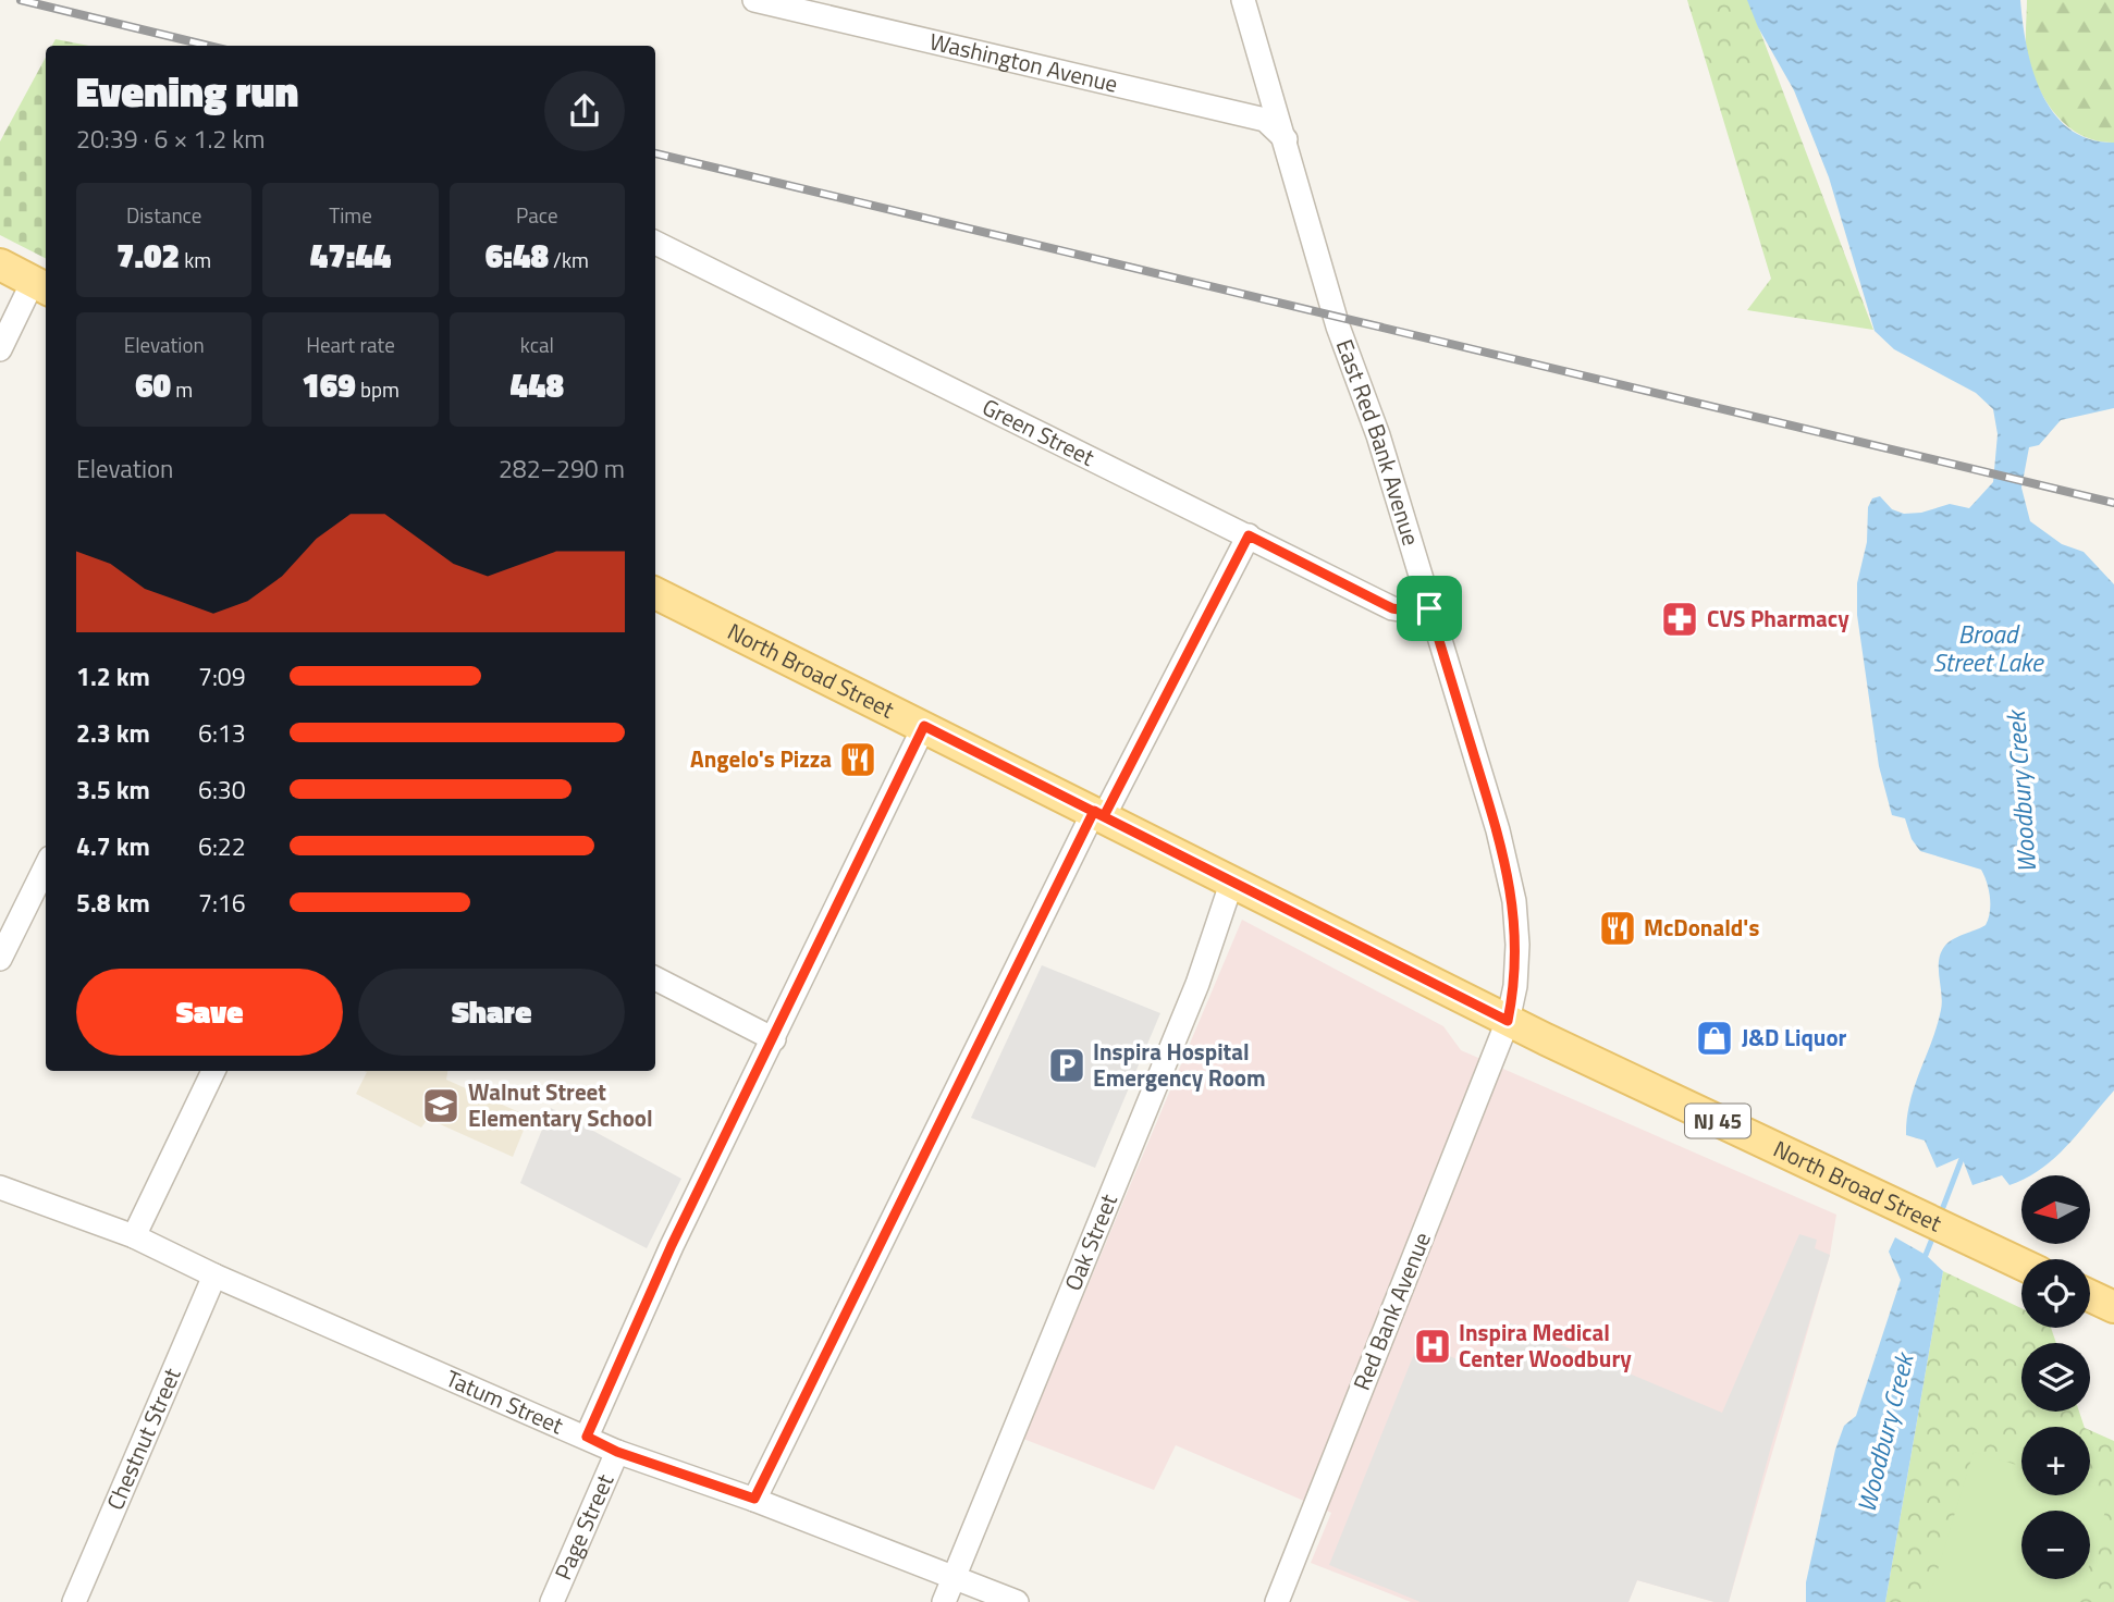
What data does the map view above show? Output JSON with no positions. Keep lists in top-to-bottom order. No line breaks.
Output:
{"streets":{"main road":["North Broad Street","NJ 45"],"street":["Washington Avenue","Green Street","East Red Bank Avenue","Oak Street","Red Bank Avenue","Tatum Street","Chestnut Street","Page Street"]},"crossings":[["Washington Avenue","East Red Bank Avenue"],["Green Street","East Red Bank Avenue"],["East Red Bank Avenue","North Broad Street"],["East Red Bank Avenue","Red Bank Avenue"],["North Broad Street","Oak Street"],["North Broad Street","Red Bank Avenue"],["Oak Street","Tatum Street"],["Tatum Street","Chestnut Street"],["Tatum Street","Page Street"]],"water":["Broad Street Lake","Woodbury Creek"],"places":{"pharmacy":["CVS Pharmacy"],"restaurant":["Angelo's Pizza","McDonald's"],"shop":["J&D Liquor"],"parking":["Inspira Hospital Emergency Room"],"school or university":["Walnut Street Elementary School"],"hospital":["Inspira Medical Center Woodbury"]},"north":"left","page":{"heading":["Evening run","20:39 · 6 × 1.2 km"],"stats":[["Distance","7.02 km"],["Time","47:44"],["Pace","6:48 /km"],["Elevation","60 m"],["Heart rate","169 bpm"],["kcal","448"]],"chart":["Elevation","282–290 m"],"list":[{"name":"1.2 km","note":"7:09"},{"name":"2.3 km","note":"6:13"},{"name":"3.5 km","note":"6:30"},{"name":"4.7 km","note":"6:22"},{"name":"5.8 km","note":"7:16"}],"buttons":["Save","Share"],"map_buttons":["+","−"]}}
